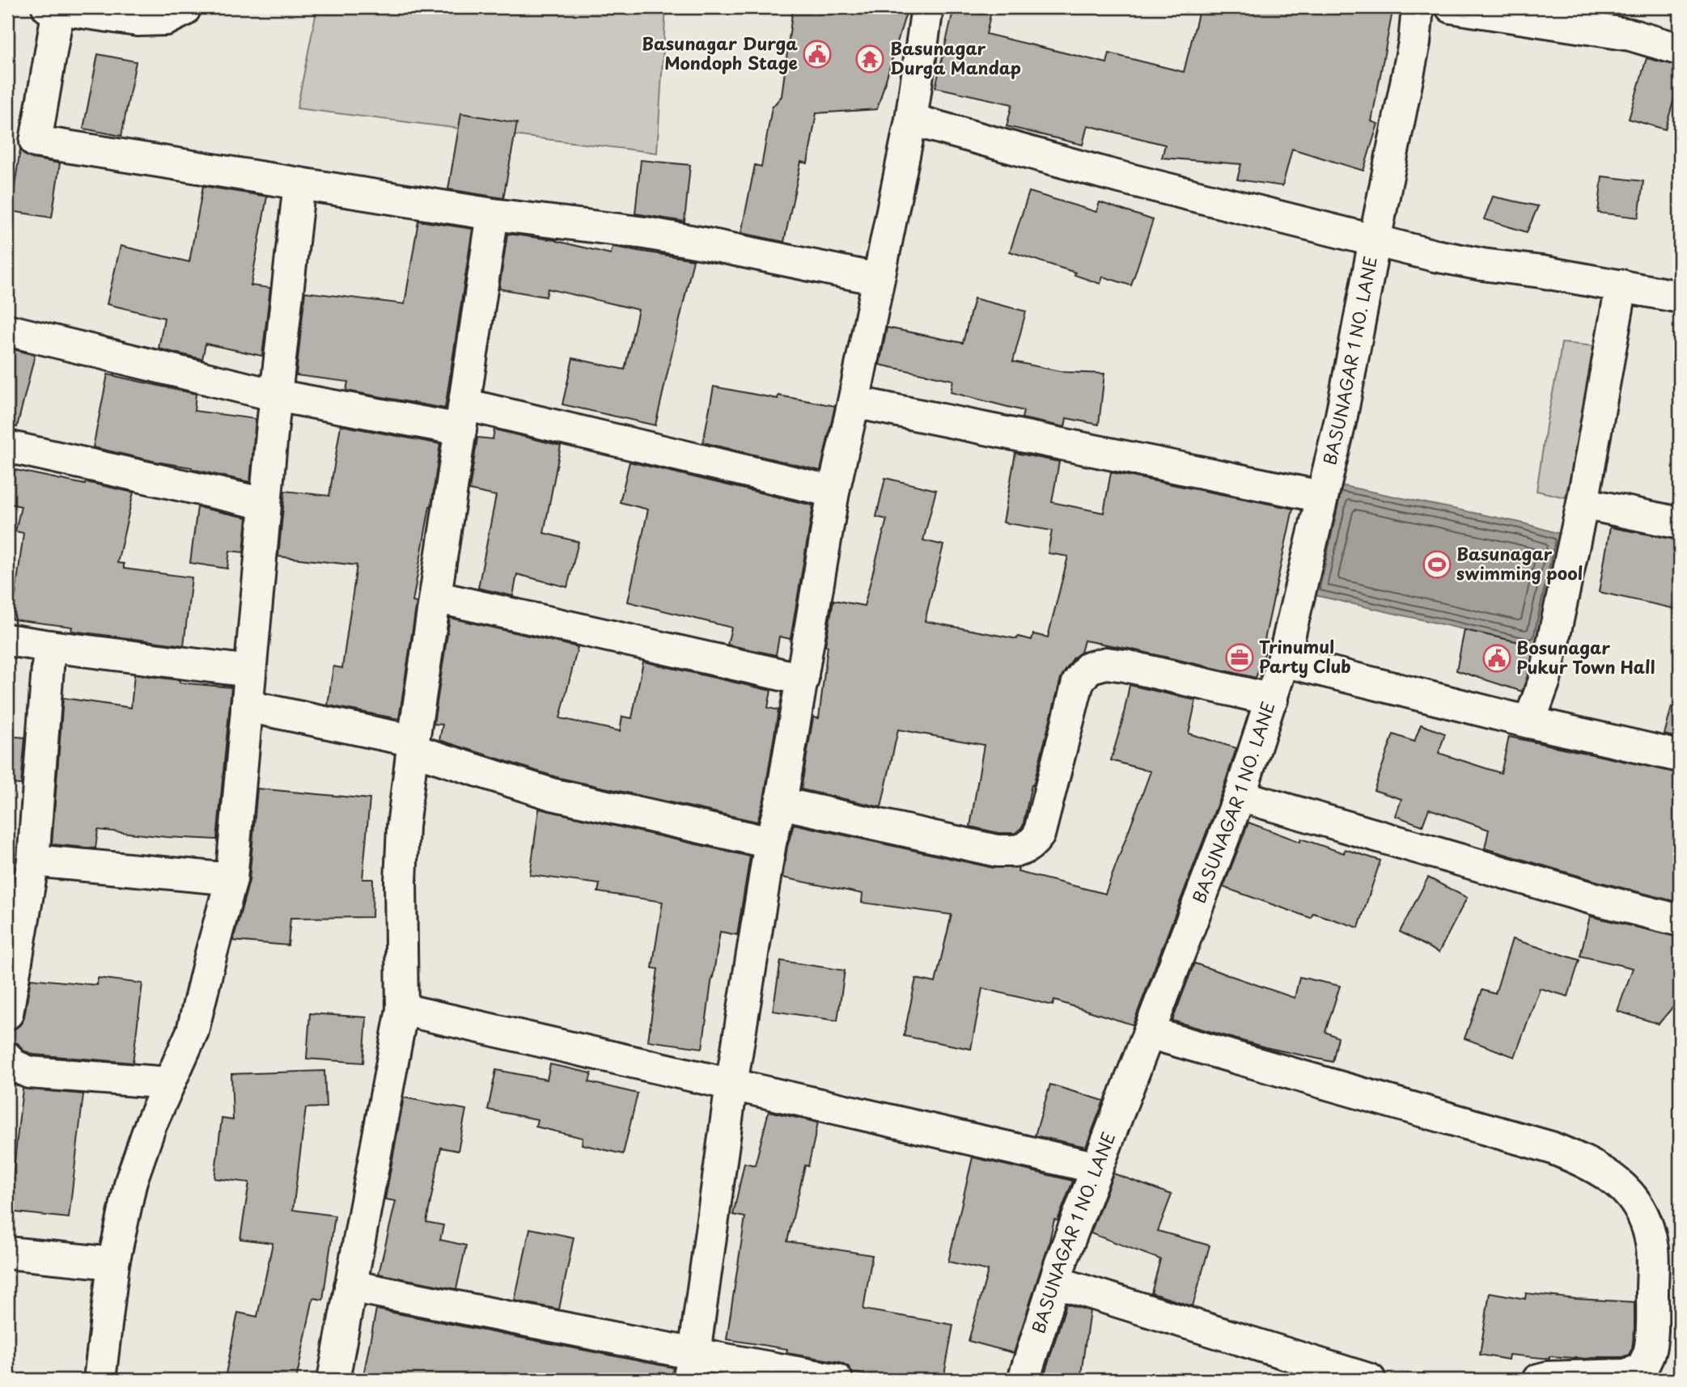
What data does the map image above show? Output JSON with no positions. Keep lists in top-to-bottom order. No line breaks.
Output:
{"streets":{"street":["BASUNAGAR 1 NO. LANE"]},"places":{"public building":["Basunagar Durga Mondoph Stage","Bosunagar Pukur Town Hall"],"temple":["Basunagar Durga Mandap"],"sports":["Basunagar swimming pool"],"office":["Trinumul Party Club"]}}
